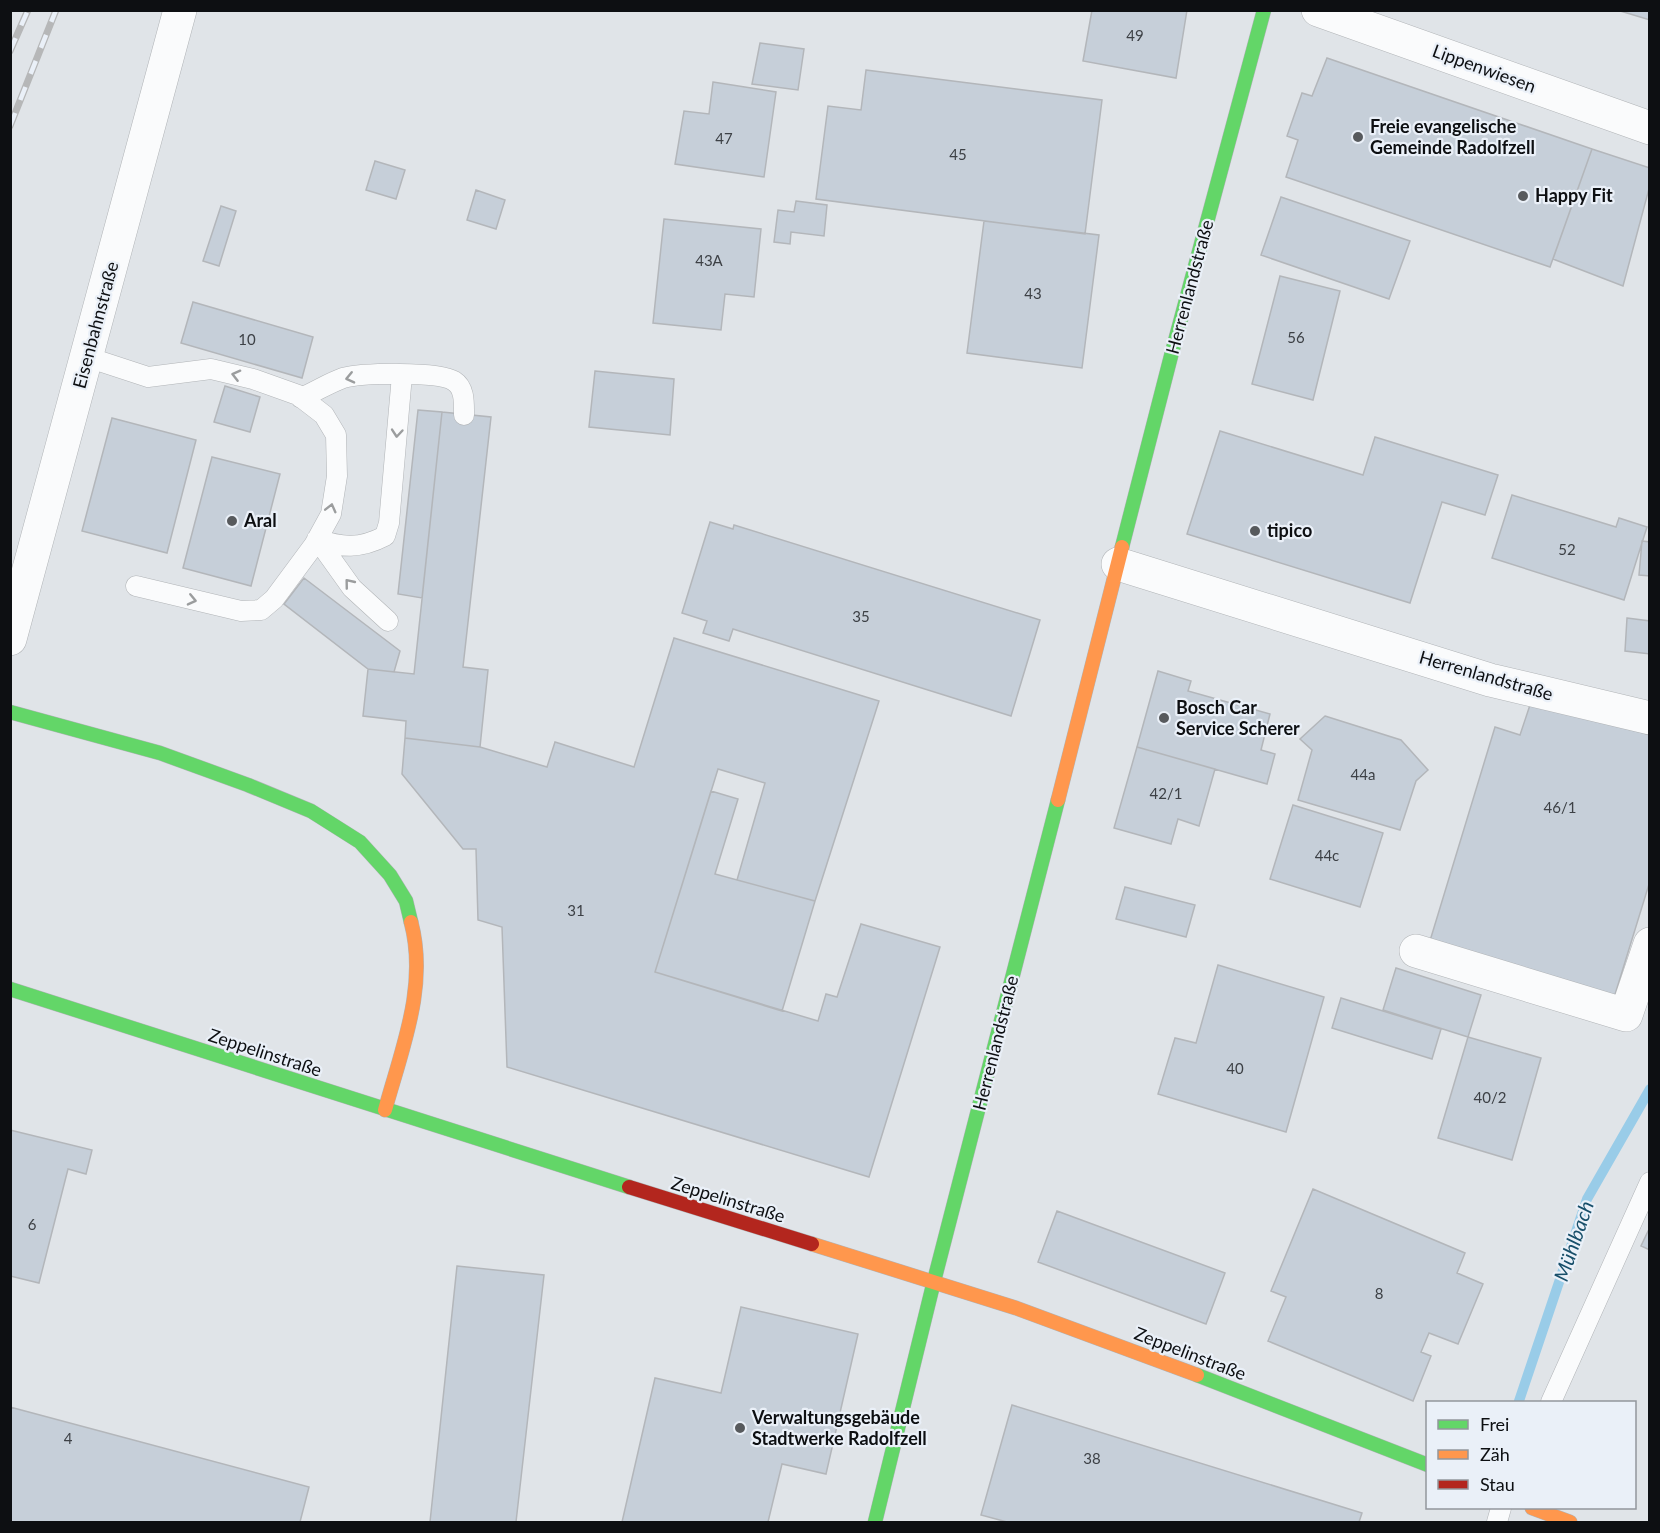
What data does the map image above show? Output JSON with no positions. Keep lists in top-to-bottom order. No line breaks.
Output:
{"streets":{"main road":["Herrenlandstraße","Zeppelinstraße"],"street":["Lippenwiesen","Eisenbahnstraße"]},"crossings":[["Herrenlandstraße","Zeppelinstraße"]],"water":["Mühlbach"],"places":["Freie evangelische Gemeinde Radolfzell","Happy Fit","Aral","tipico","Bosch Car Service Scherer","Verwaltungsgebäude Stadtwerke Radolfzell"],"house_numbers":["49","47","45","43A","43","56","10","52","35","44a","42/1","46/1","44c","31","40","40/2","6","8","4","38"],"legend":["Frei","Zäh","Stau"]}
